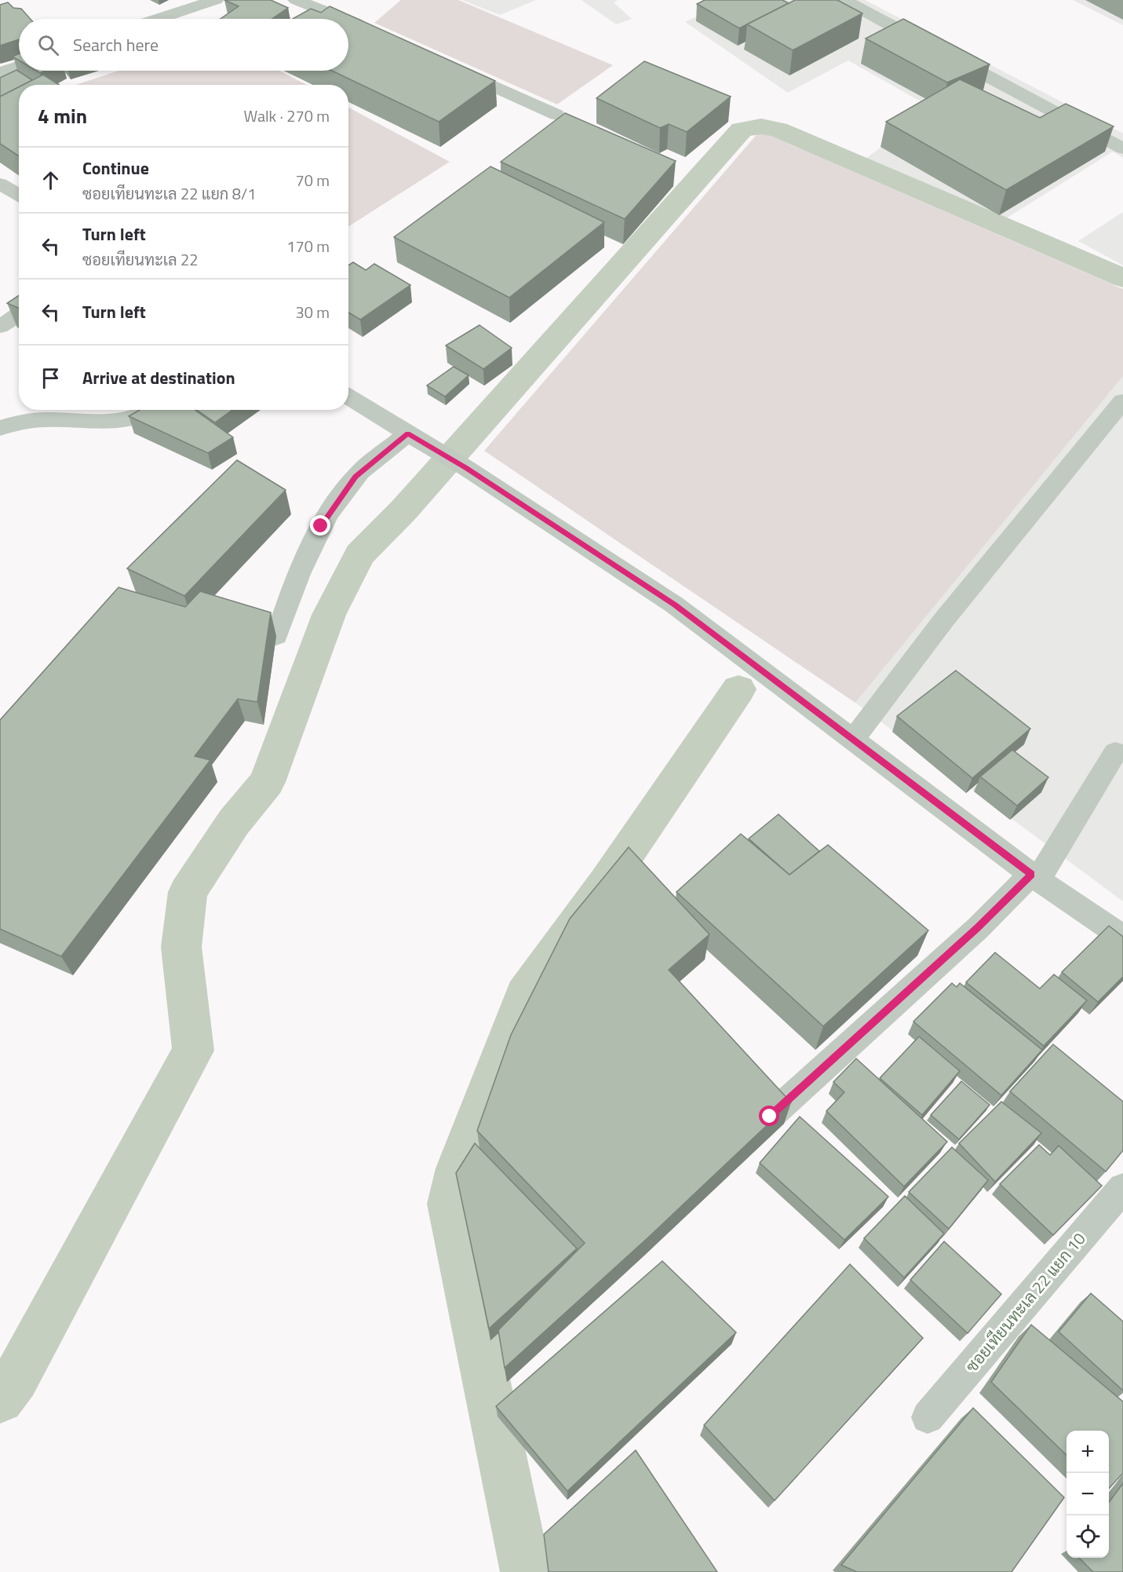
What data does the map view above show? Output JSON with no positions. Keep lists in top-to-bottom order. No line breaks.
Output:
{"streets":{"street":["ซอยเทียนทะเล 22 แยก 10"]},"page":{"search":"Search here","heading":["4 min","Walk · 270 m"],"list":[["Continue","ซอยเทียนทะเล 22 แยก 8/1","70 m"],["Turn left","ซอยเทียนทะเล 22","170 m"],["Turn left","30 m"],"Arrive at destination"],"map_buttons":["+","−"]}}
